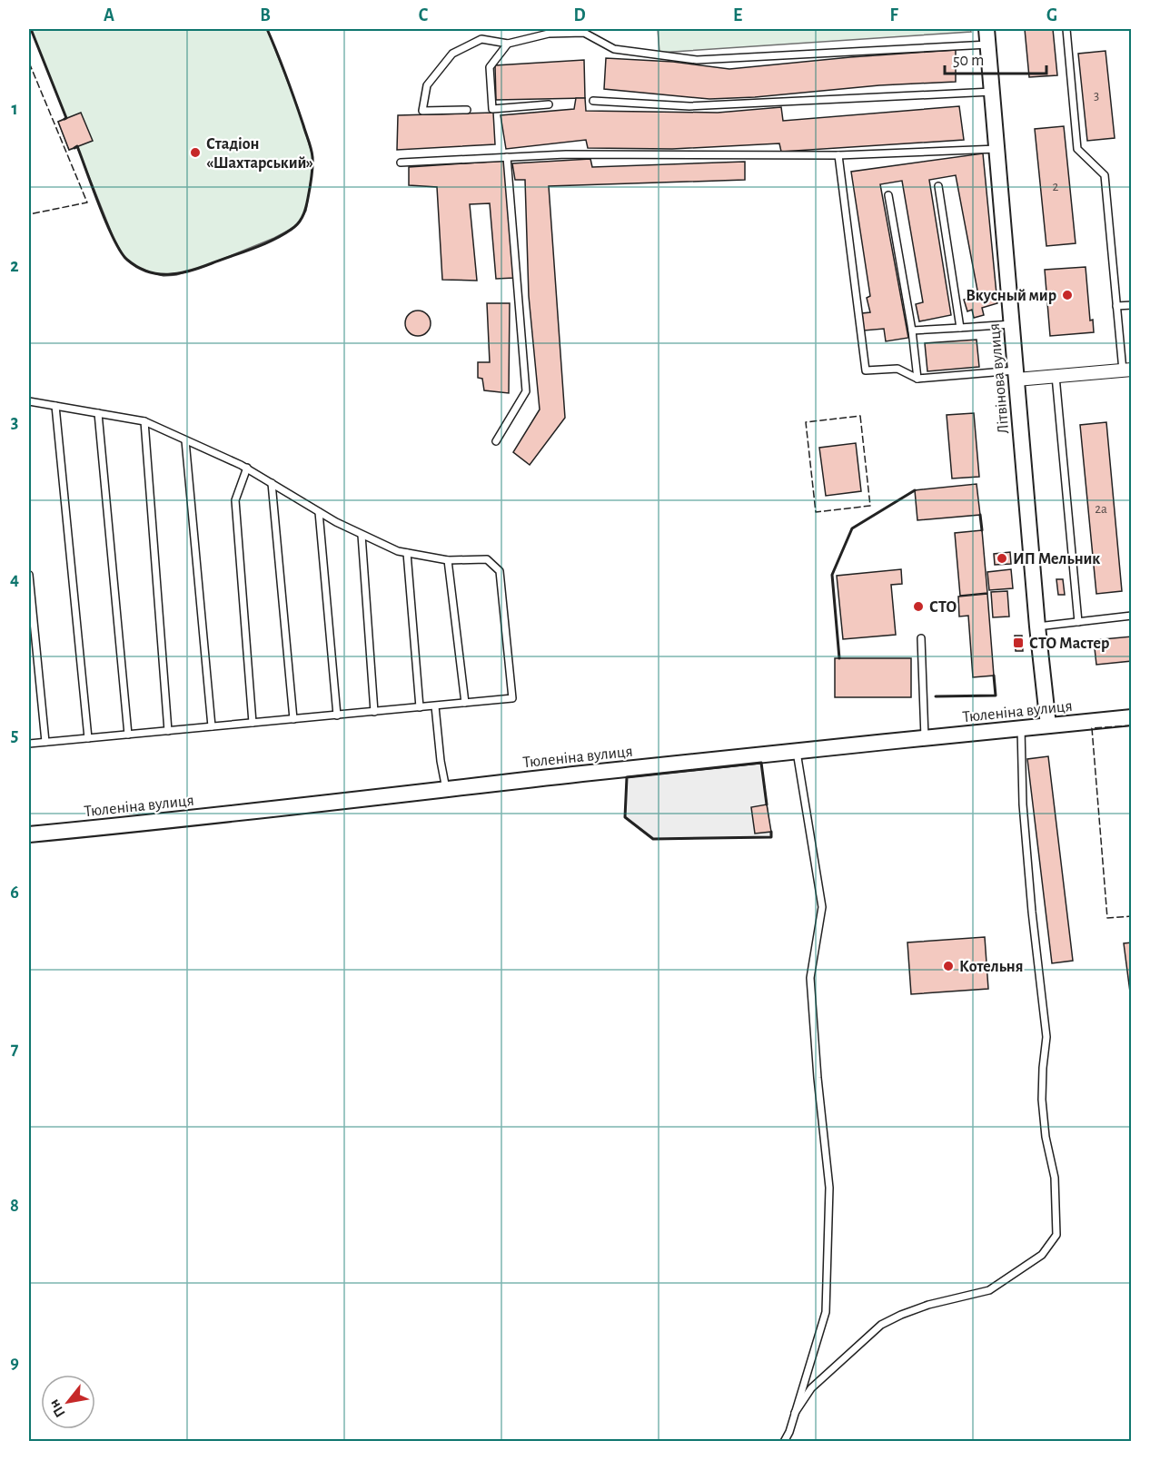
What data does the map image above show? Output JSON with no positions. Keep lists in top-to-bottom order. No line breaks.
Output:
{"streets":{"street":["Літвінова вулиця","Тюленіна вулиця"]},"crossings":[["Літвінова вулиця","Тюленіна вулиця"]],"places":{"other":["Стадіон «Шахтарський»","Вкусный мир","ИП Мельник","СТО","Котельня"],"transit":["СТО Мастер"]},"house_numbers":["3","2","2а"],"scale_bar":"50 m","north":"bottom left","grid":{"columns":["A","B","C","D","E","F","G"],"rows":["1","2","3","4","5","6","7","8","9"]}}
